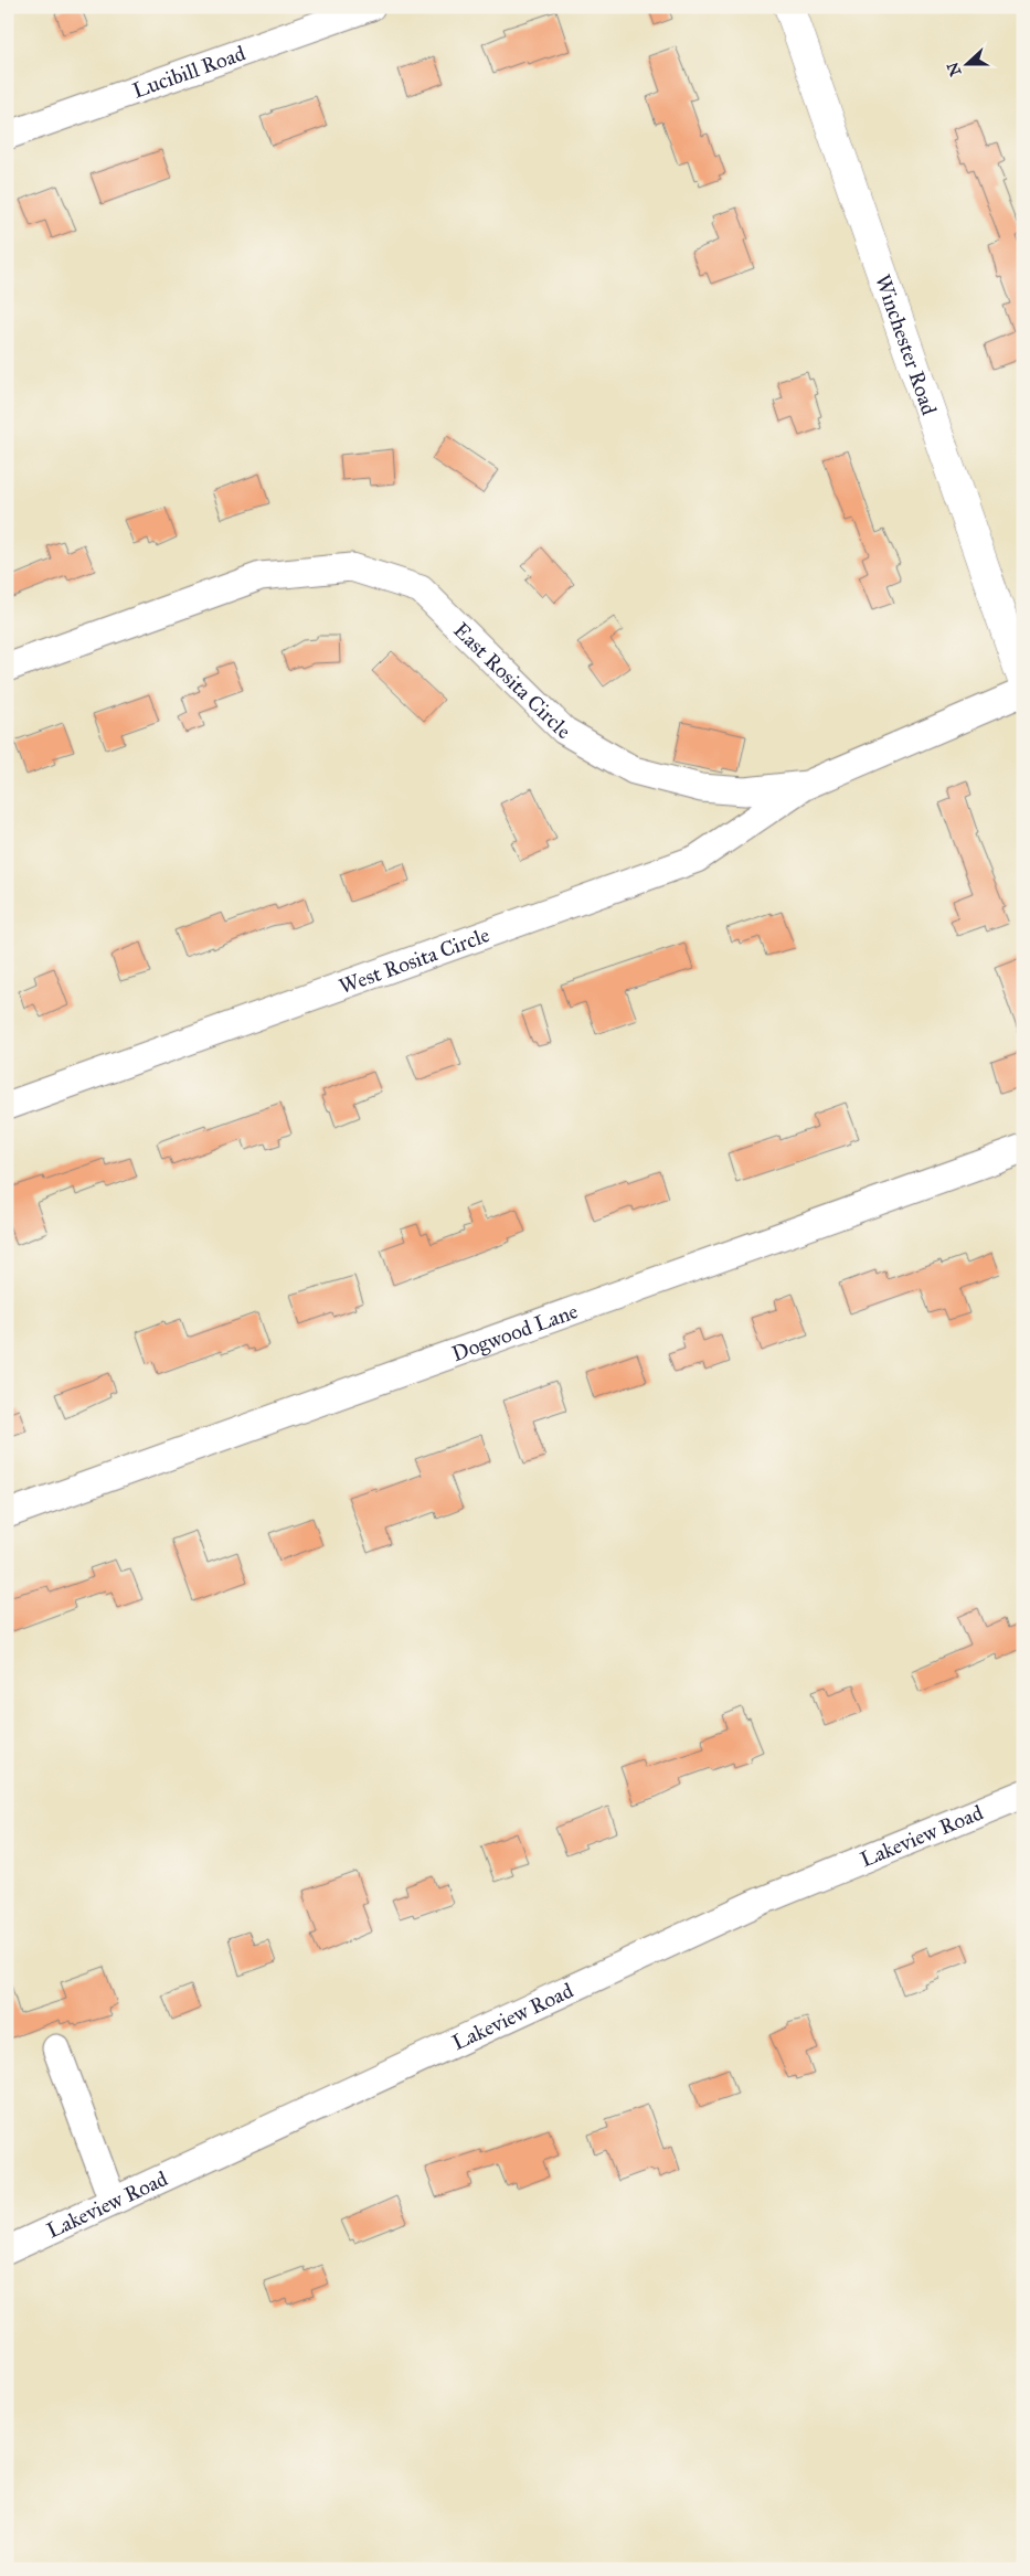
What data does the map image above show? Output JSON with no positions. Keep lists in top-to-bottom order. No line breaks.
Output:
{"streets":{"main road":["Winchester Road"],"street":["Lucibill Road","East Rosita Circle","West Rosita Circle","Dogwood Lane","Lakeview Road"]},"crossings":[["East Rosita Circle","West Rosita Circle"]],"north":"left"}
